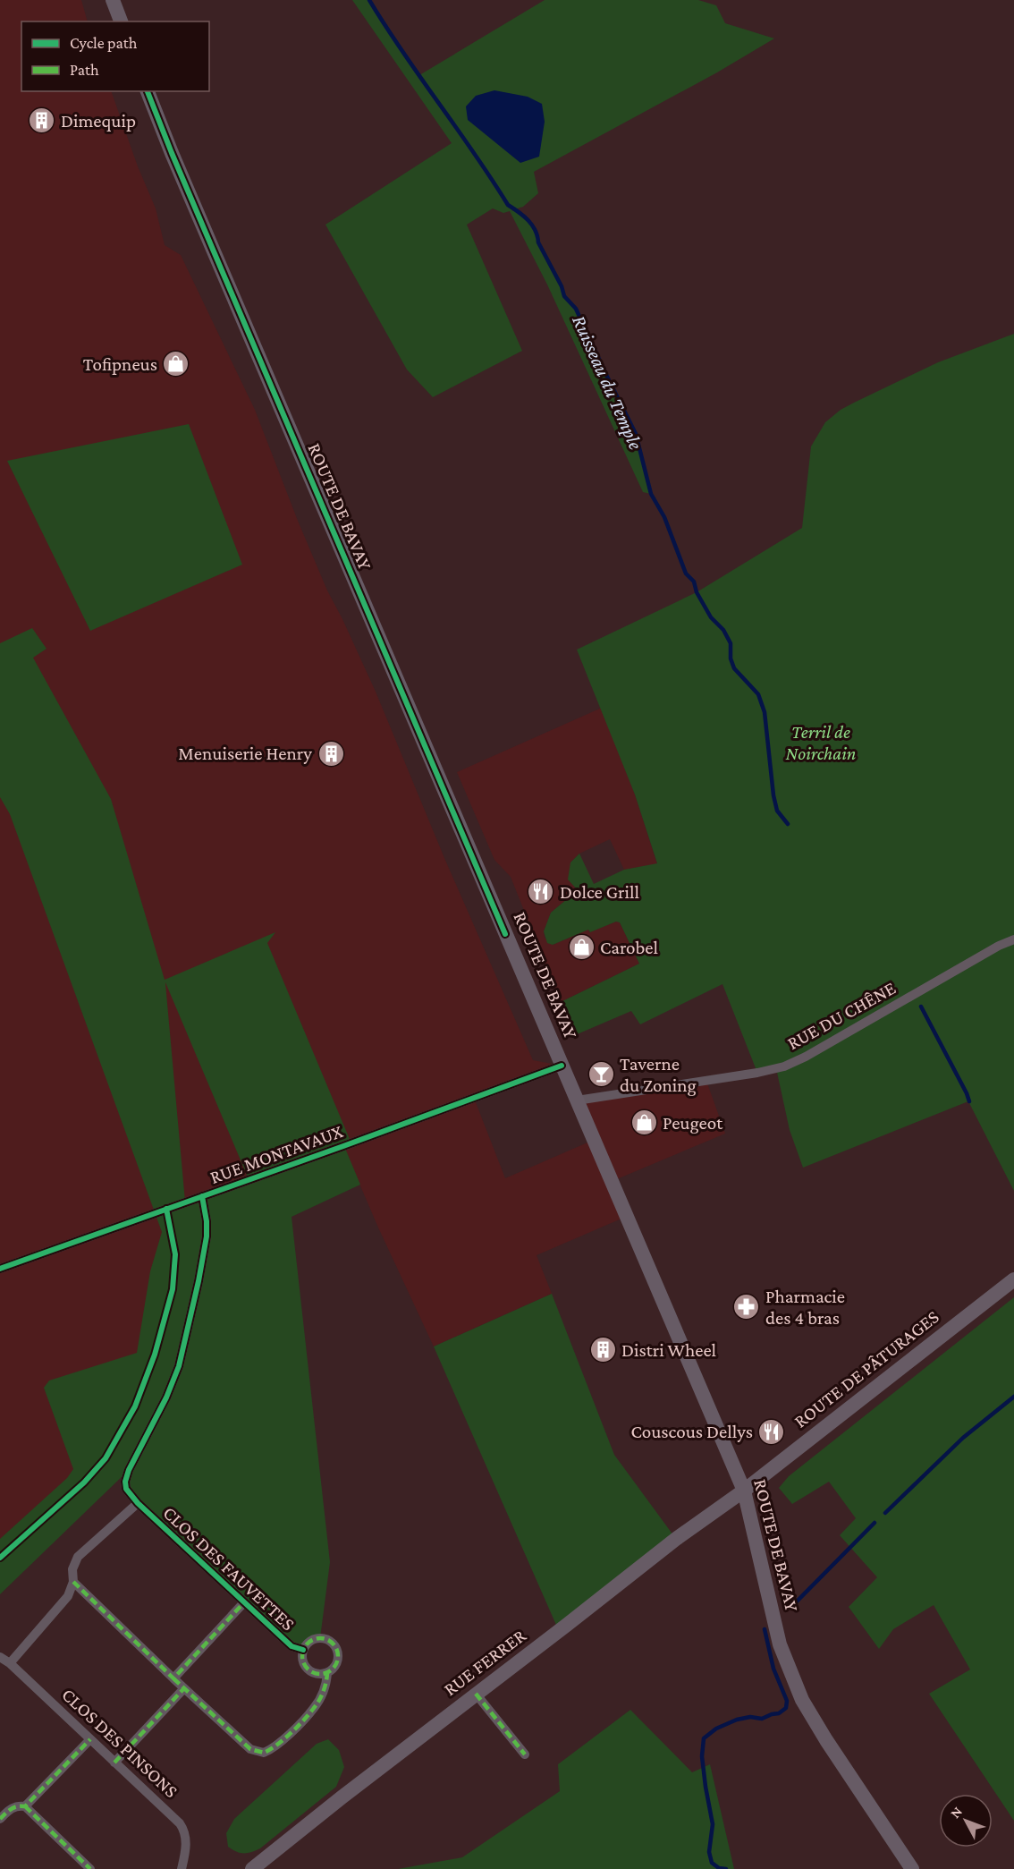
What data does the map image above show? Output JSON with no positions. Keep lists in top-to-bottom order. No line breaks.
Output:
{"streets":{"main road":["ROUTE DE BAVAY","ROUTE DE PÂTURAGES","RUE FERRER"],"street":["RUE DU CHÊNE","RUE MONTAVAUX","CLOS DES FAUVETTES","CLOS DES PINSONS"]},"crossings":[["ROUTE DE BAVAY","RUE DU CHÊNE"],["ROUTE DE BAVAY","RUE MONTAVAUX"],["ROUTE DE BAVAY","ROUTE DE PÂTURAGES"],["ROUTE DE BAVAY","RUE FERRER"],["RUE MONTAVAUX","CLOS DES FAUVETTES"],["ROUTE DE PÂTURAGES","RUE FERRER"]],"water":["Ruisseau du Temple"],"parks":["Terril de Noirchain"],"places":{"building":["Dimequip","Menuiserie Henry","Distri Wheel"],"shop":["Tofipneus","Carobel","Peugeot"],"restaurant":["Dolce Grill","Couscous Dellys"],"bar":["Taverne du Zoning"],"pharmacy":["Pharmacie des 4 bras"]},"legend":["Cycle path","Path"],"north":"top left"}
